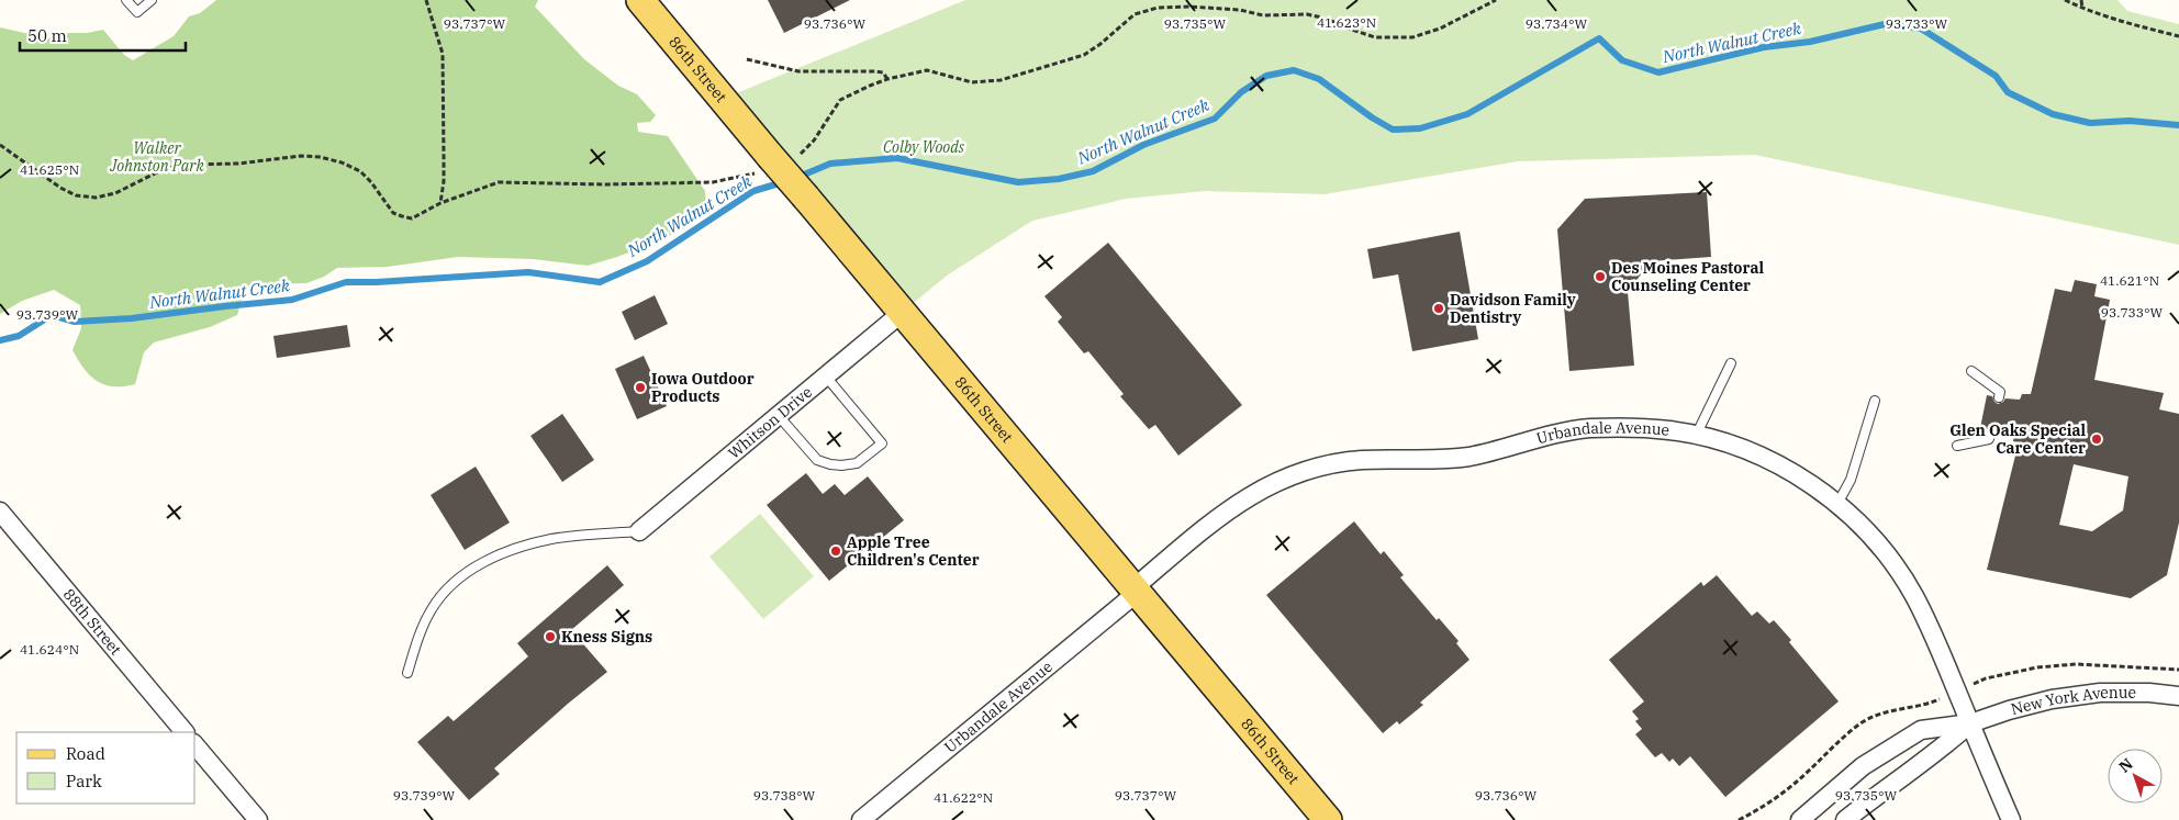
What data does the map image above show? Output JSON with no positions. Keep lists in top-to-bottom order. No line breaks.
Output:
{"streets":{"main road":["86th Street"],"street":["Whitson Drive","Urbandale Avenue","88th Street","New York Avenue"]},"crossings":[["86th Street","Whitson Drive"],["86th Street","Urbandale Avenue"],["Urbandale Avenue","New York Avenue"]],"water":["North Walnut Creek"],"parks":["Colby Woods","Walker Johnston Park"],"places":["Des Moines Pastoral Counseling Center","Davidson Family Dentistry","Iowa Outdoor Products","Glen Oaks Special Care Center","Apple Tree Children's Center","Kness Signs"],"legend":["Road","Park"],"scale_bar":"50 m","north":"top left","coordinates":["41.623°N","93.737°W","93.736°W","93.735°W","93.734°W","93.733°W","41.625°N","41.621°N","93.739°W","41.624°N","93.738°W","41.622°N"]}
